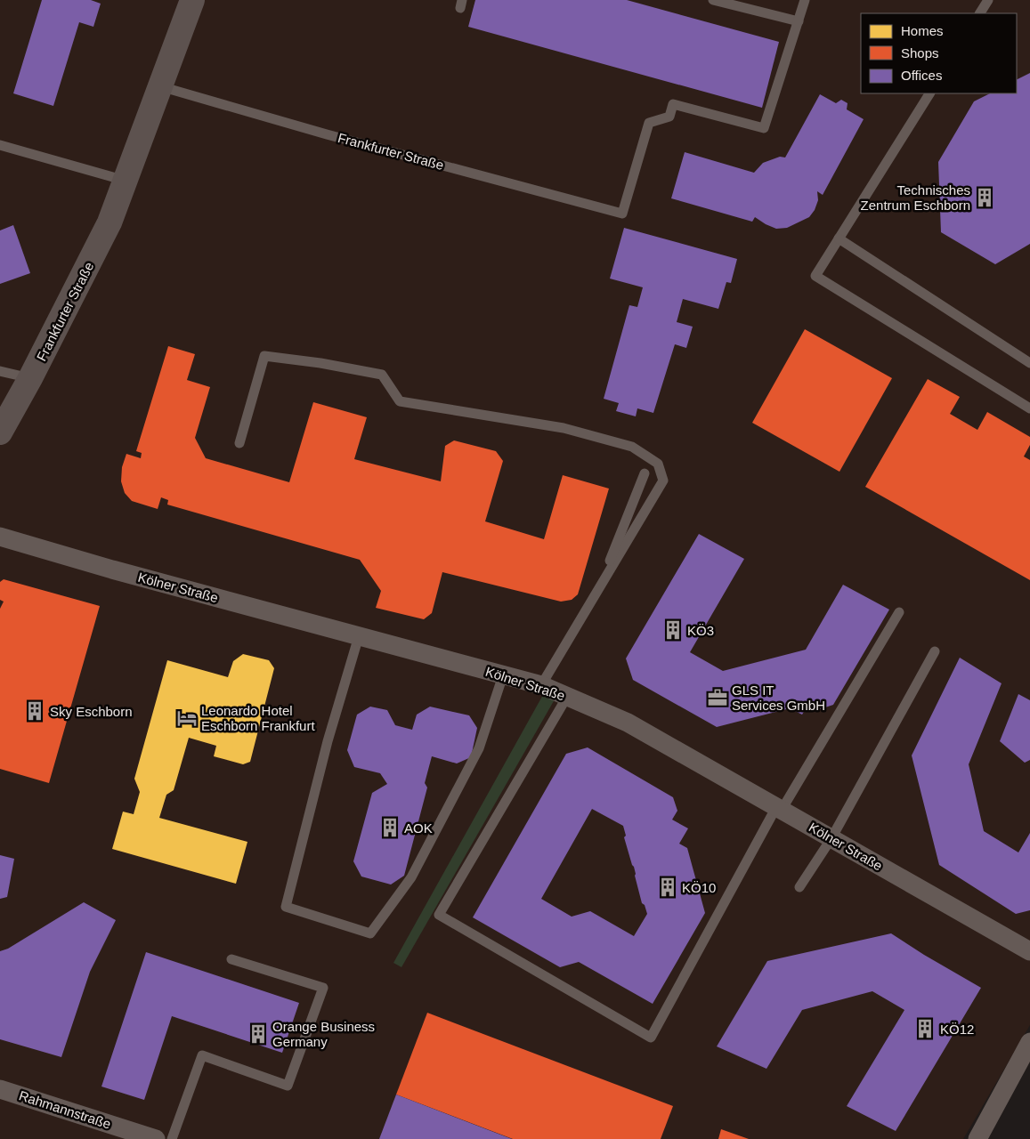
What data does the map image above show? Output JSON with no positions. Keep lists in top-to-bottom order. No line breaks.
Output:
{"streets":{"street":["Frankfurter Straße","Kölner Straße","Rahmannstraße"]},"places":{"building":["Technisches Zentrum Eschborn","KÖ3","Sky Eschborn","AOK","KÖ10","KÖ12","Orange Business Germany"],"office":["GLS IT Services GmbH"],"hotel":["Leonardo Hotel Eschborn Frankfurt"]},"legend":["Homes","Shops","Offices"]}
